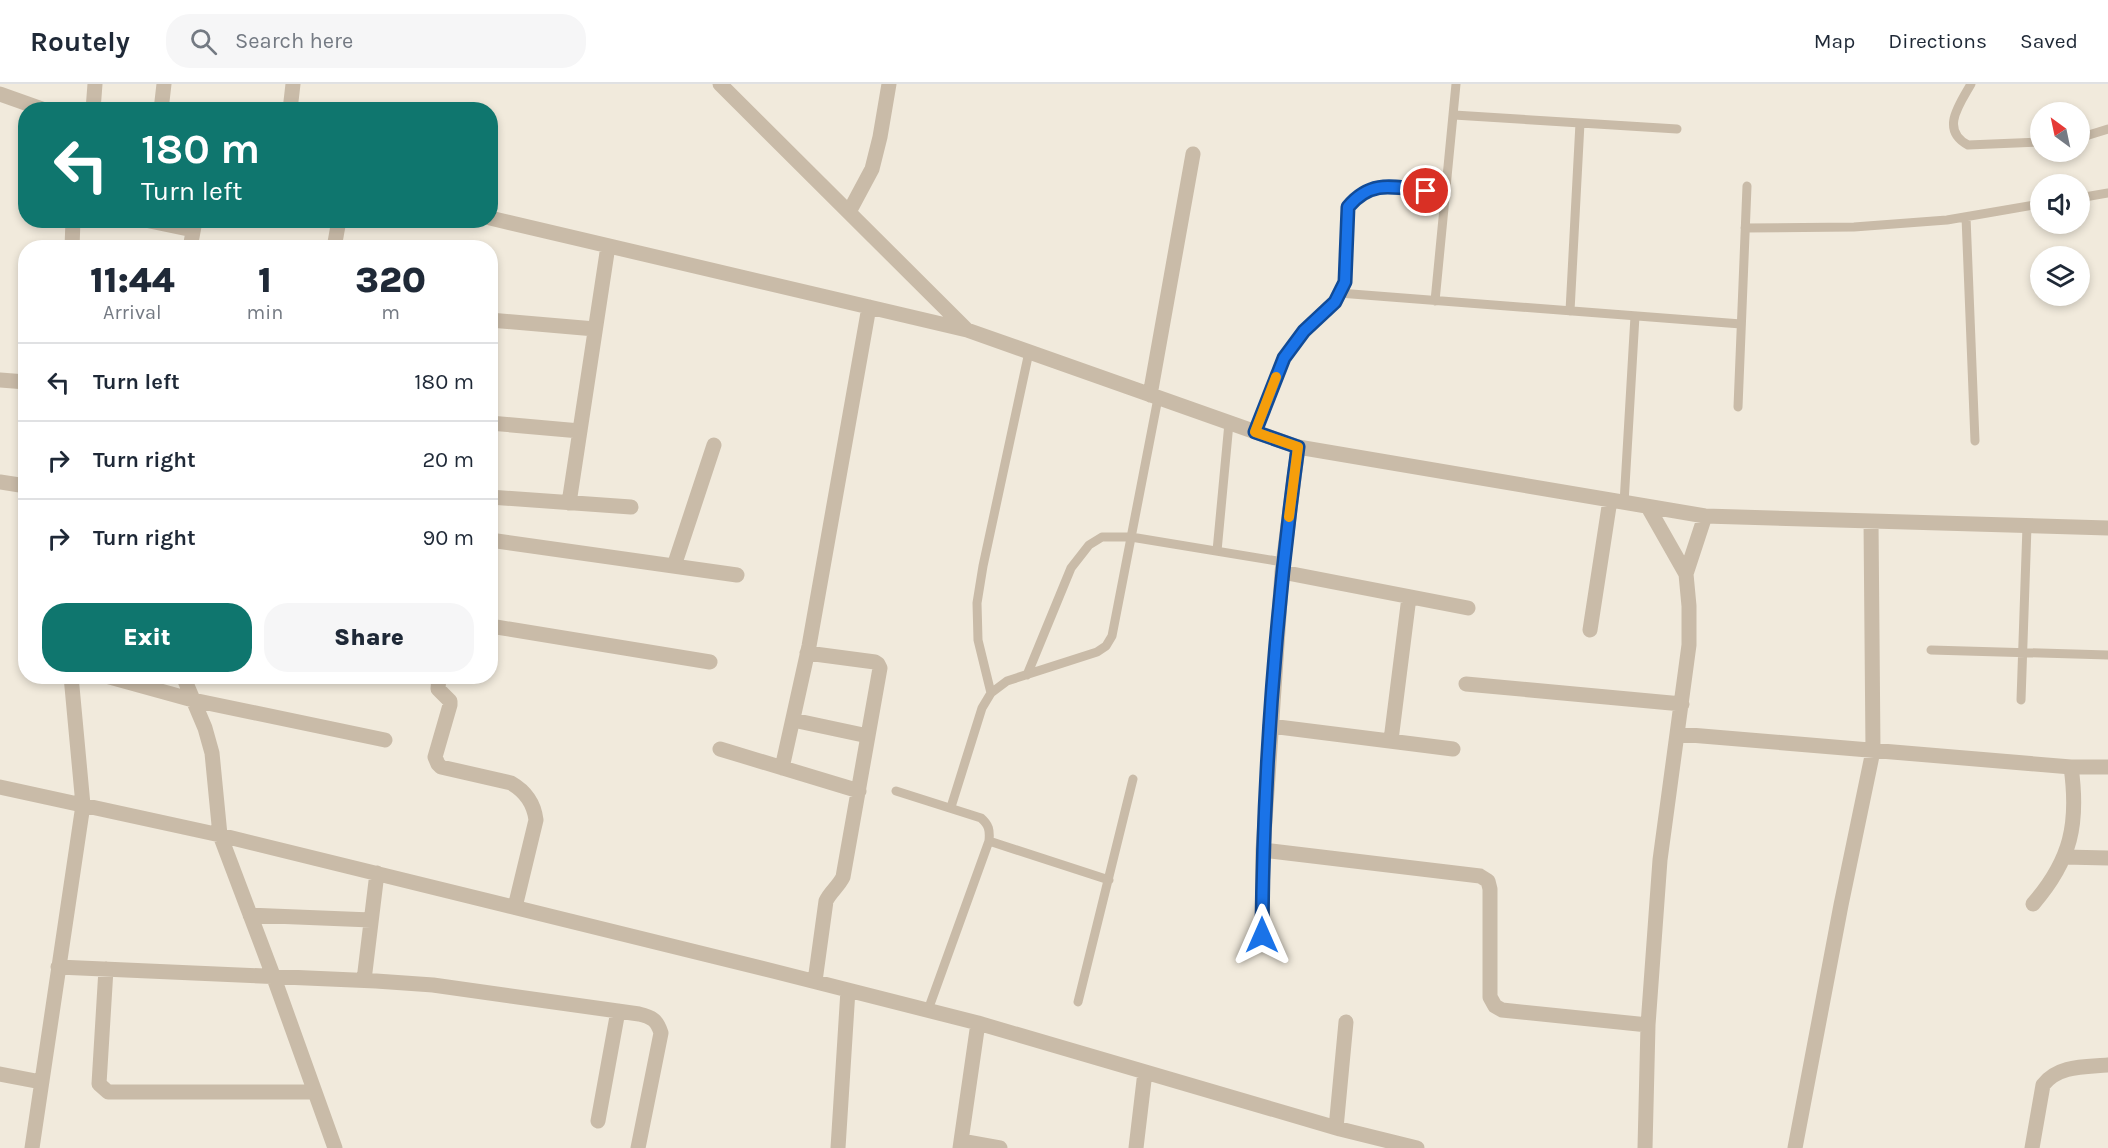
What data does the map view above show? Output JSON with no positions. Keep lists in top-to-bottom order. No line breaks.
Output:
{"north":"top left","page":{"header":"Routely","search":"Search here","nav":["Map","Directions","Saved"],"turn":["180 m","Turn left"],"eta":["11:44","Arrival","1","min","320","m"],"list":[{"name":"Turn left","value":"180 m"},{"name":"Turn right","value":"20 m"},{"name":"Turn right","value":"90 m"}],"buttons":["Exit","Share"]}}
